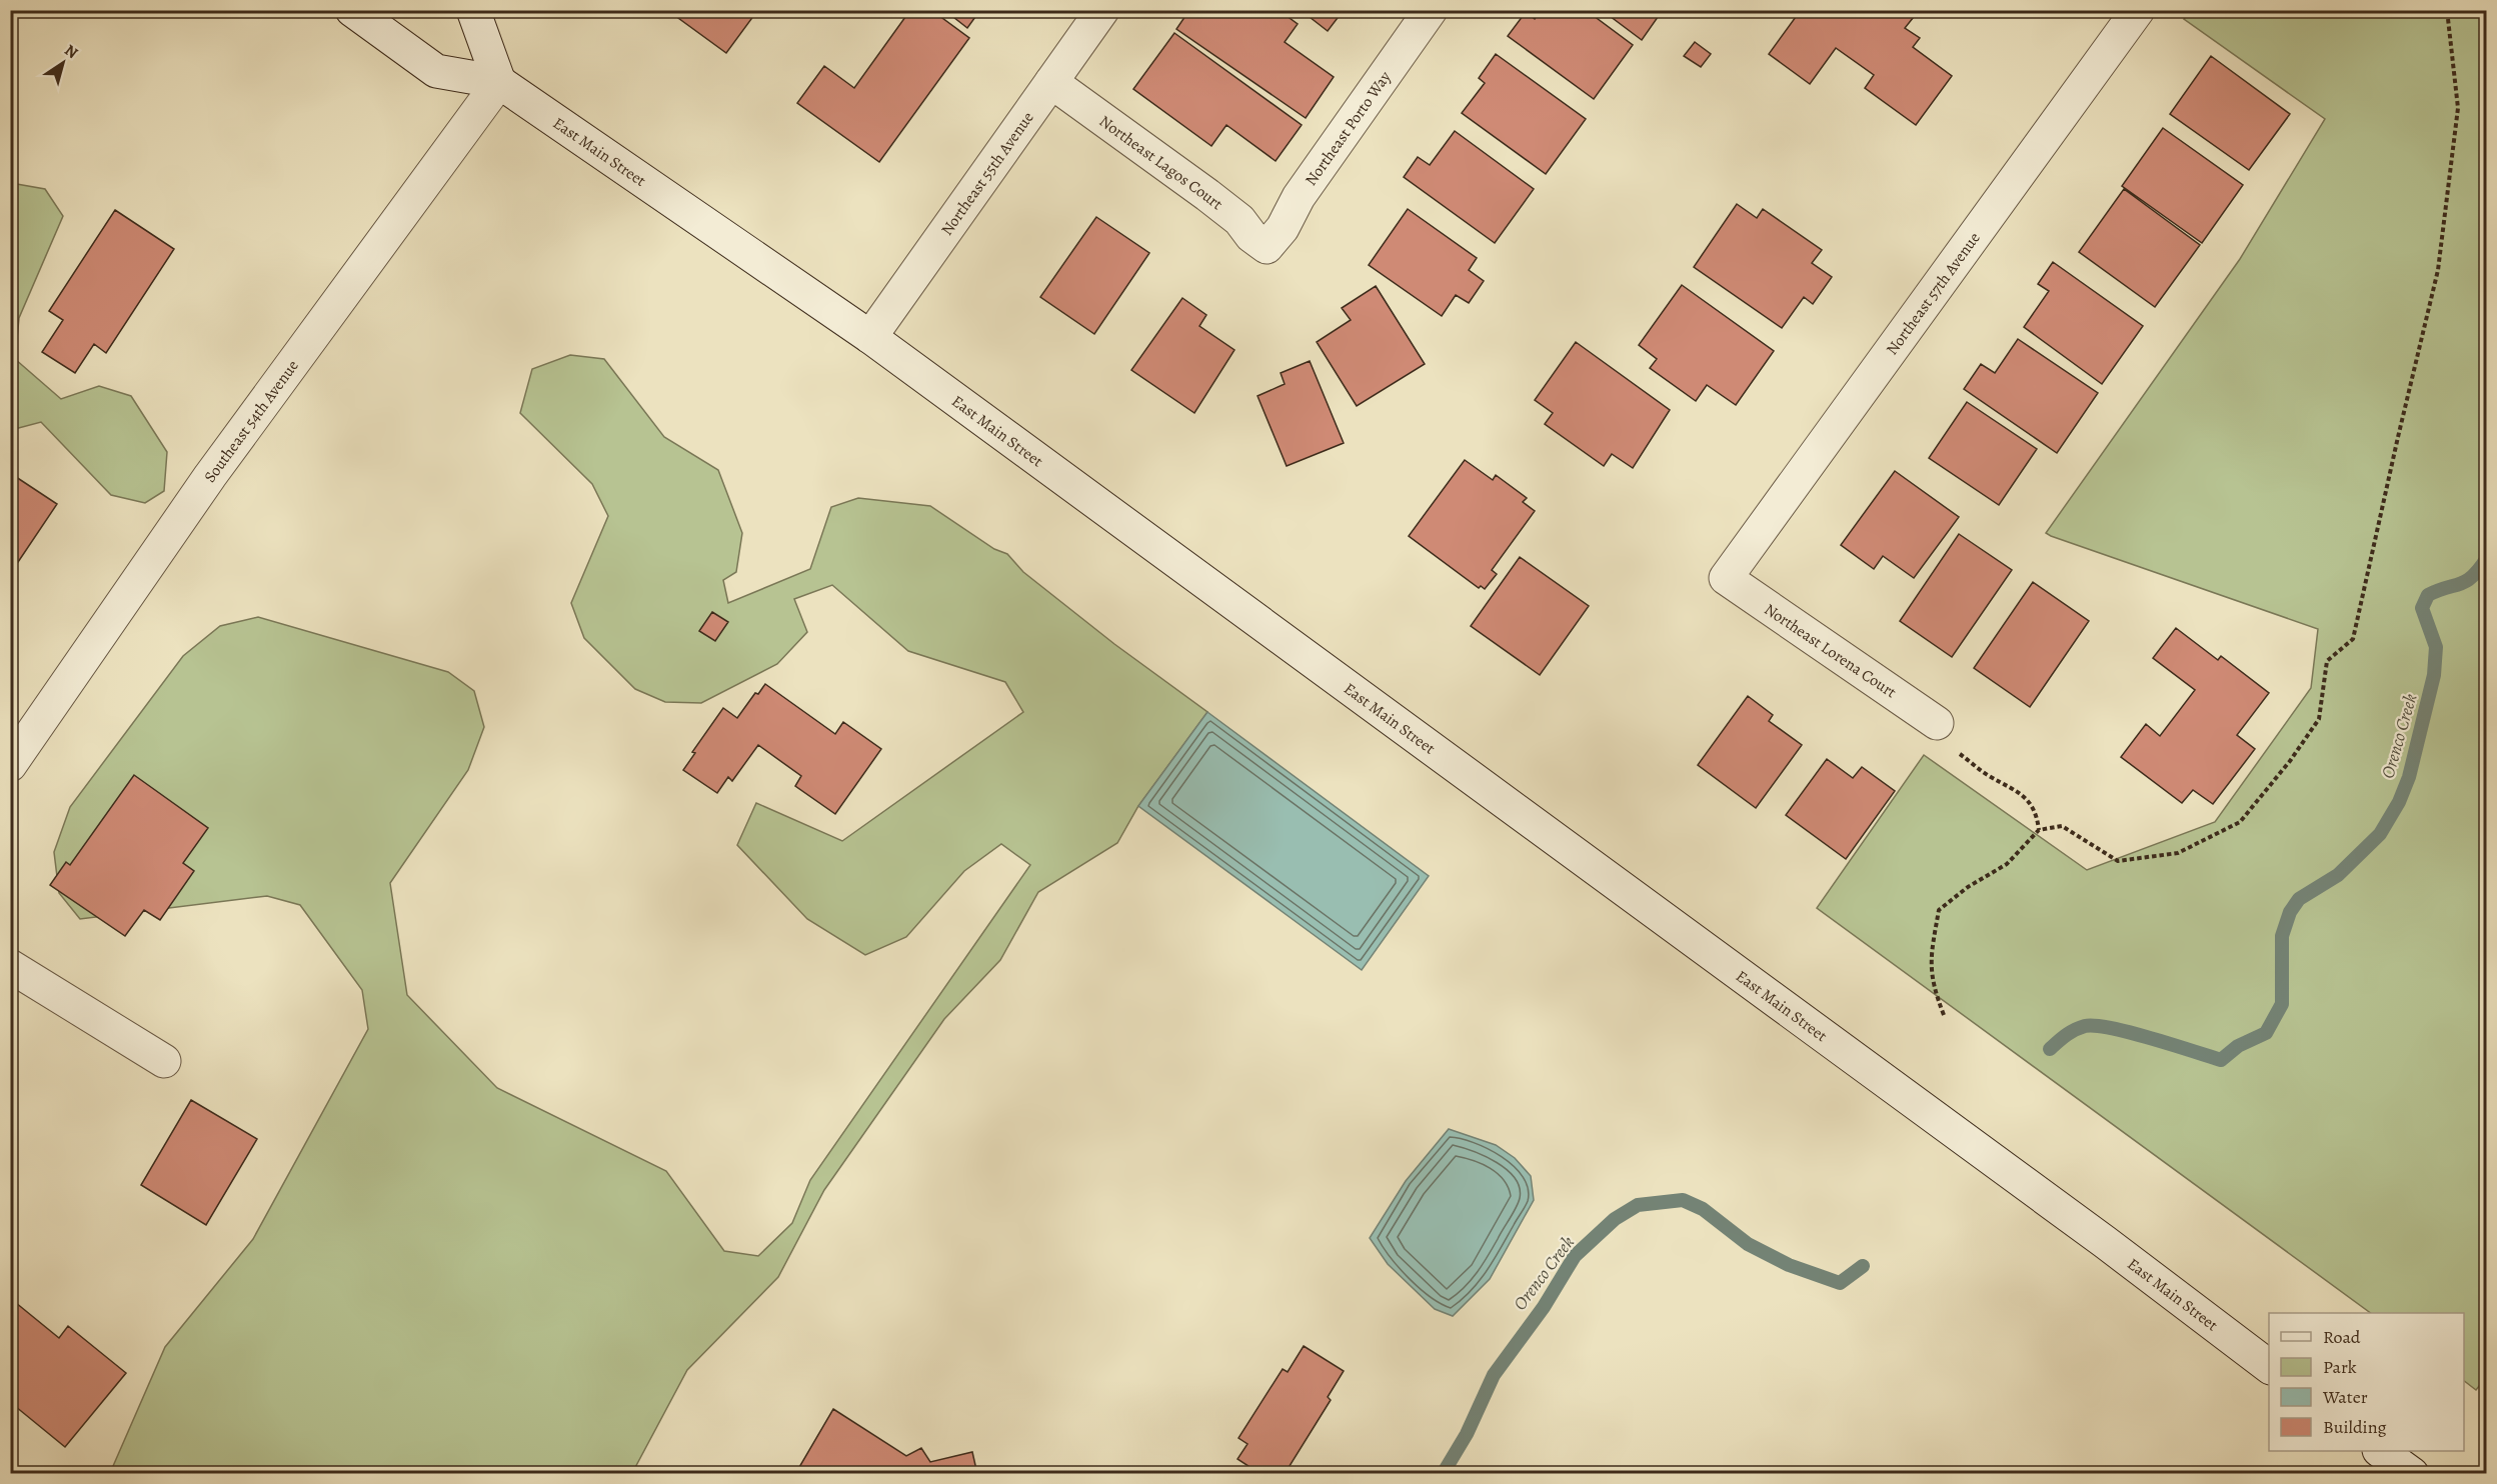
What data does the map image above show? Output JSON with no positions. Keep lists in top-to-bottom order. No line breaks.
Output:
{"streets":{"street":["Northeast Porto Way","East Main Street","Northeast Lagos Court","Northeast 55th Avenue","Northeast 57th Avenue","Southeast 54th Avenue","Northeast Lorena Court"]},"crossings":[["Northeast Porto Way","Northeast Lagos Court"],["East Main Street","Northeast 55th Avenue"],["East Main Street","Southeast 54th Avenue"],["Northeast Lagos Court","Northeast 55th Avenue"],["Northeast 57th Avenue","Northeast Lorena Court"]],"water":["Orenco Creek"],"legend":["Road","Park","Water","Building"],"north":"top right"}
